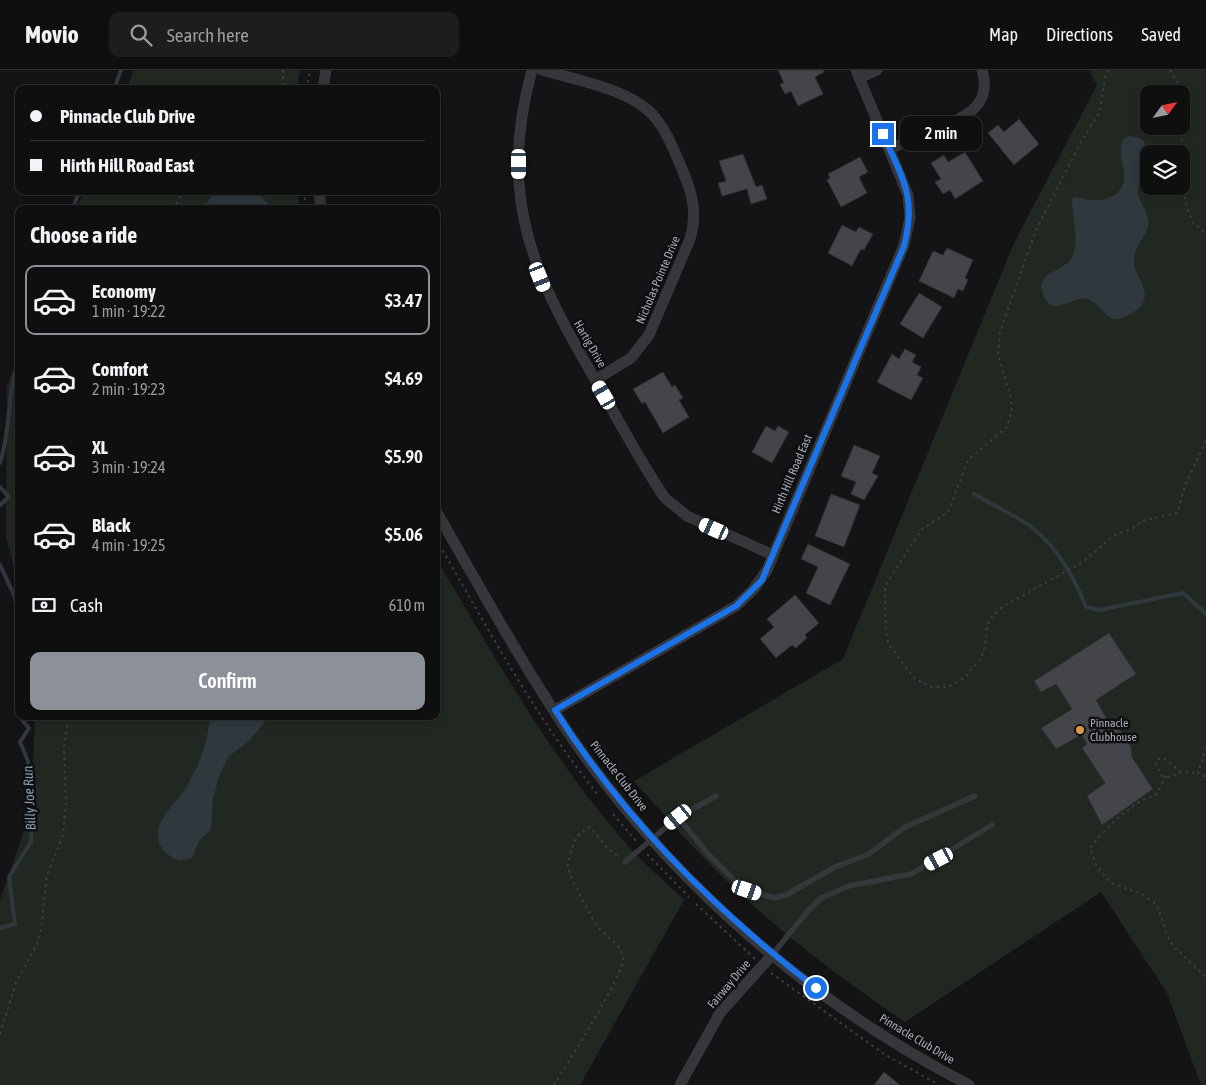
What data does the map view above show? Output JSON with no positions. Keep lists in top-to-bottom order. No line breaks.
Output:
{"streets":{"street":["Nicholas Pointe Drive","Hartig Drive","Hirth Hill Road East","Pinnacle Club Drive","Fairway Drive"]},"crossings":[["Nicholas Pointe Drive","Hartig Drive"],["Hartig Drive","Hirth Hill Road East"],["Hirth Hill Road East","Pinnacle Club Drive"],["Pinnacle Club Drive","Fairway Drive"]],"water":["Billy Joe Run"],"places":["Pinnacle Clubhouse"],"north":"top right","page":{"header":"Movio","search":"Search here","nav":["Map","Directions","Saved"],"banner":["Pinnacle Club Drive","Hirth Hill Road East"],"bubble":"2 min","heading":"Choose a ride","list":[{"name":"Economy","note":"1 min · 19:22","value":"$3.47"},{"name":"Comfort","note":"2 min · 19:23","value":"$4.69"},{"name":"XL","note":"3 min · 19:24","value":"$5.90"},{"name":"Black","note":"4 min · 19:25","value":"$5.06"}],"pay":["Cash","610 m"],"buttons":"Confirm"}}
